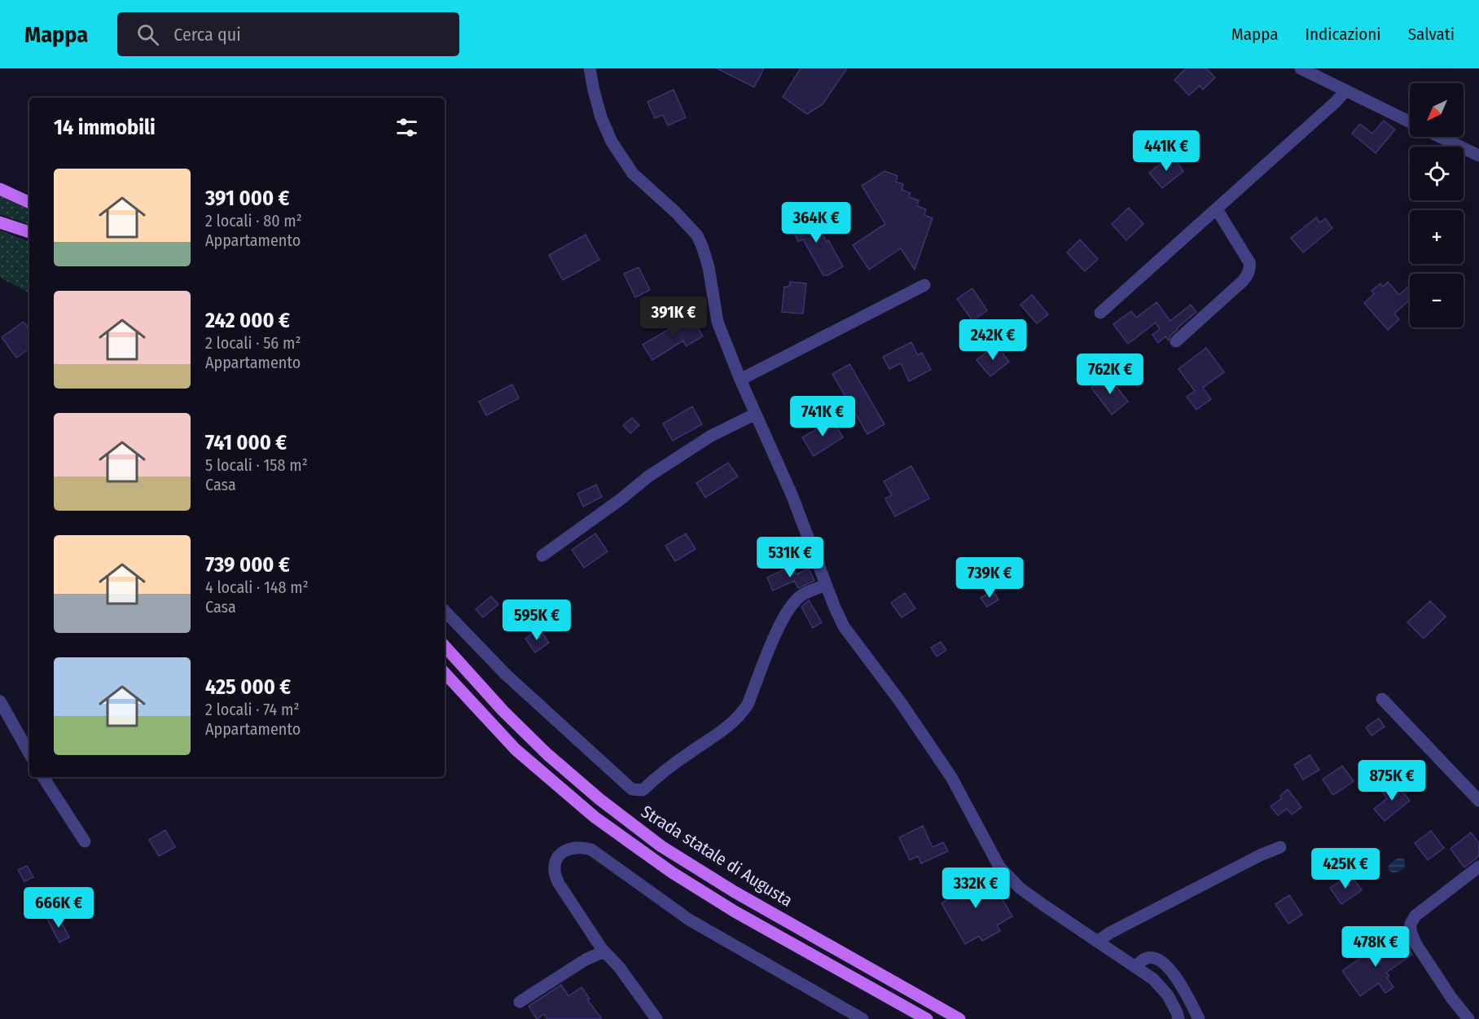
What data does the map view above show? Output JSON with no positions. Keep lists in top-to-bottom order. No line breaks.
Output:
{"streets":{"main road":["Strada statale di Augusta"]},"north":"bottom left","page":{"header":"Mappa","search":"Cerca qui","nav":["Mappa","Indicazioni","Salvati"],"map_buttons":["+","−"],"heading":"14 immobili","price":["441K €","364K €","391K €","242K €","762K €","741K €","531K €","739K €","595K €","875K €","425K €","332K €","666K €","478K €"],"list":[{"name":"391 000 €","note":"2 locali · 80 m² · Appartamento"},{"name":"242 000 €","note":"2 locali · 56 m² · Appartamento"},{"name":"741 000 €","note":"5 locali · 158 m² · Casa"},{"name":"739 000 €","note":"4 locali · 148 m² · Casa"},{"name":"425 000 €","note":"2 locali · 74 m² · Appartamento"}]}}
